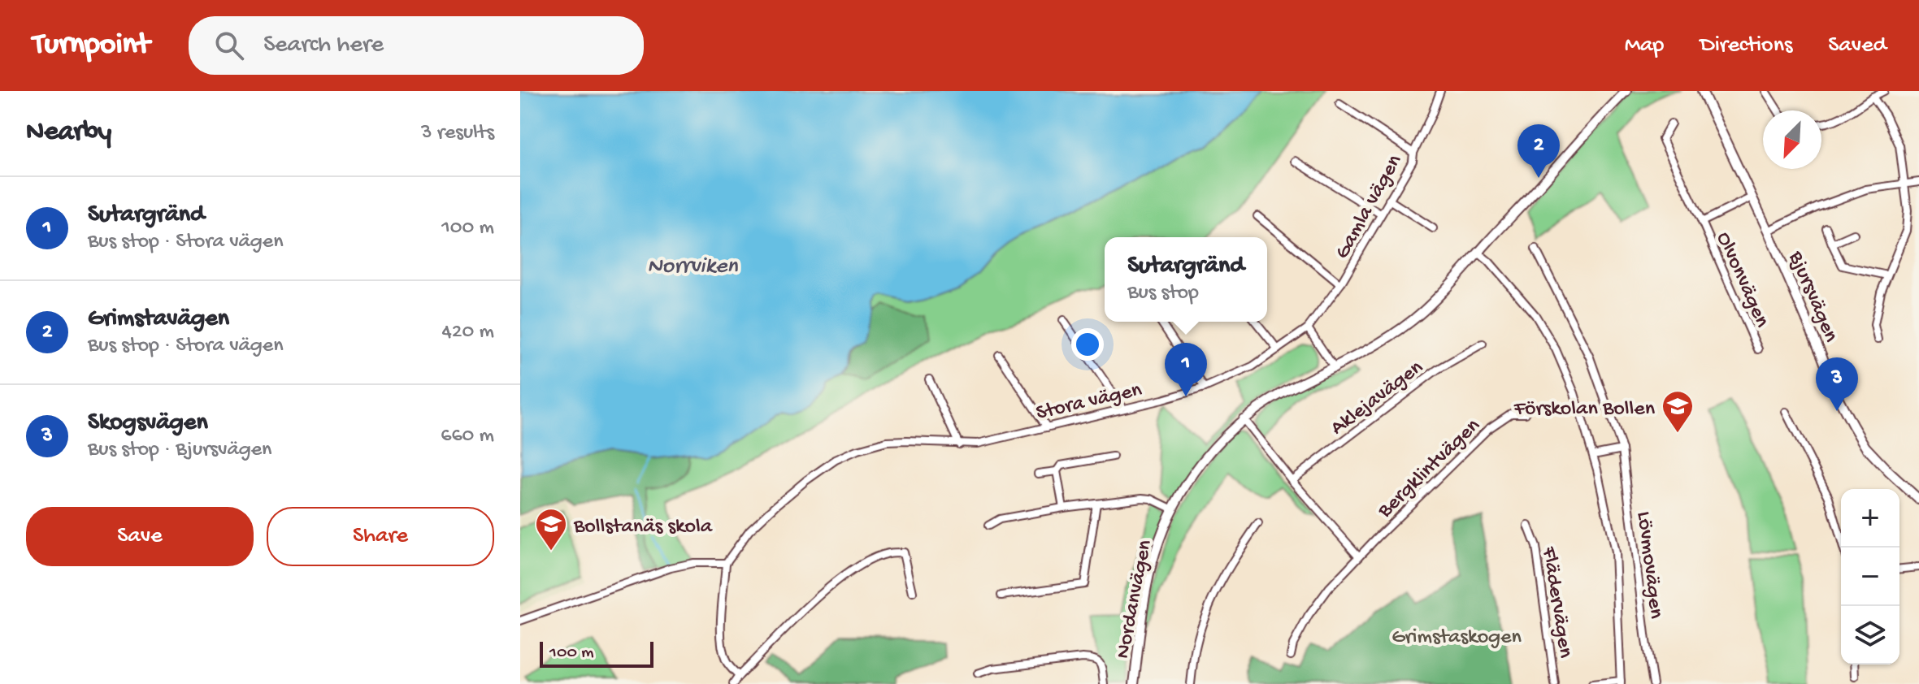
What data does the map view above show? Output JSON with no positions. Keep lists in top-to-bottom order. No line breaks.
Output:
{"streets":{"street":["Gamla vägen","Olvonvägen","Bjursvägen","Aklejavägen","Stora vägen","Bergklintvägen","Lövmovägen","Nordanvägen","Flädervägen"]},"crossings":[["Gamla vägen","Stora vägen"],["Olvonvägen","Bjursvägen"]],"water":["Norrviken"],"parks":["Grimstaskogen"],"places":{"school or university":["Förskolan Bollen","Bollstanäs skola"]},"scale_bar":"100 m","north":"bottom left","page":{"header":"Turnpoint","search":"Search here","nav":["Map","Directions","Saved"],"heading":["Nearby","3 results"],"pins":["2","1","3"],"list":[{"mark":"1","name":"Sutargränd","note":"Bus stop · Stora vägen","value":"100 m"},{"mark":"2","name":"Grimstavägen","note":"Bus stop · Stora vägen","value":"420 m"},{"mark":"3","name":"Skogsvägen","note":"Bus stop · Bjursvägen","value":"660 m"}],"popup":["Sutargränd","Bus stop"],"buttons":["Save","Share"],"map_buttons":["+","−"],"scale":"100 m"}}
